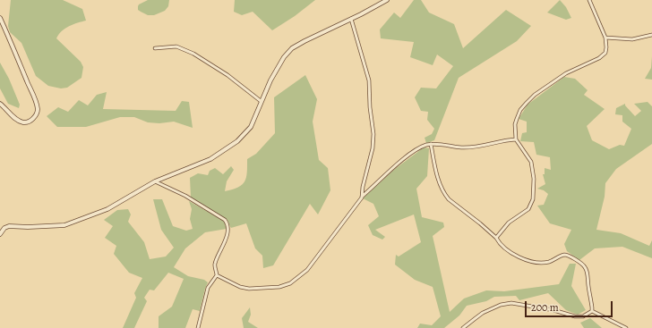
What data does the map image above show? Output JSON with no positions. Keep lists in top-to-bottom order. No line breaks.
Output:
{"scale_bar":"200 m"}
